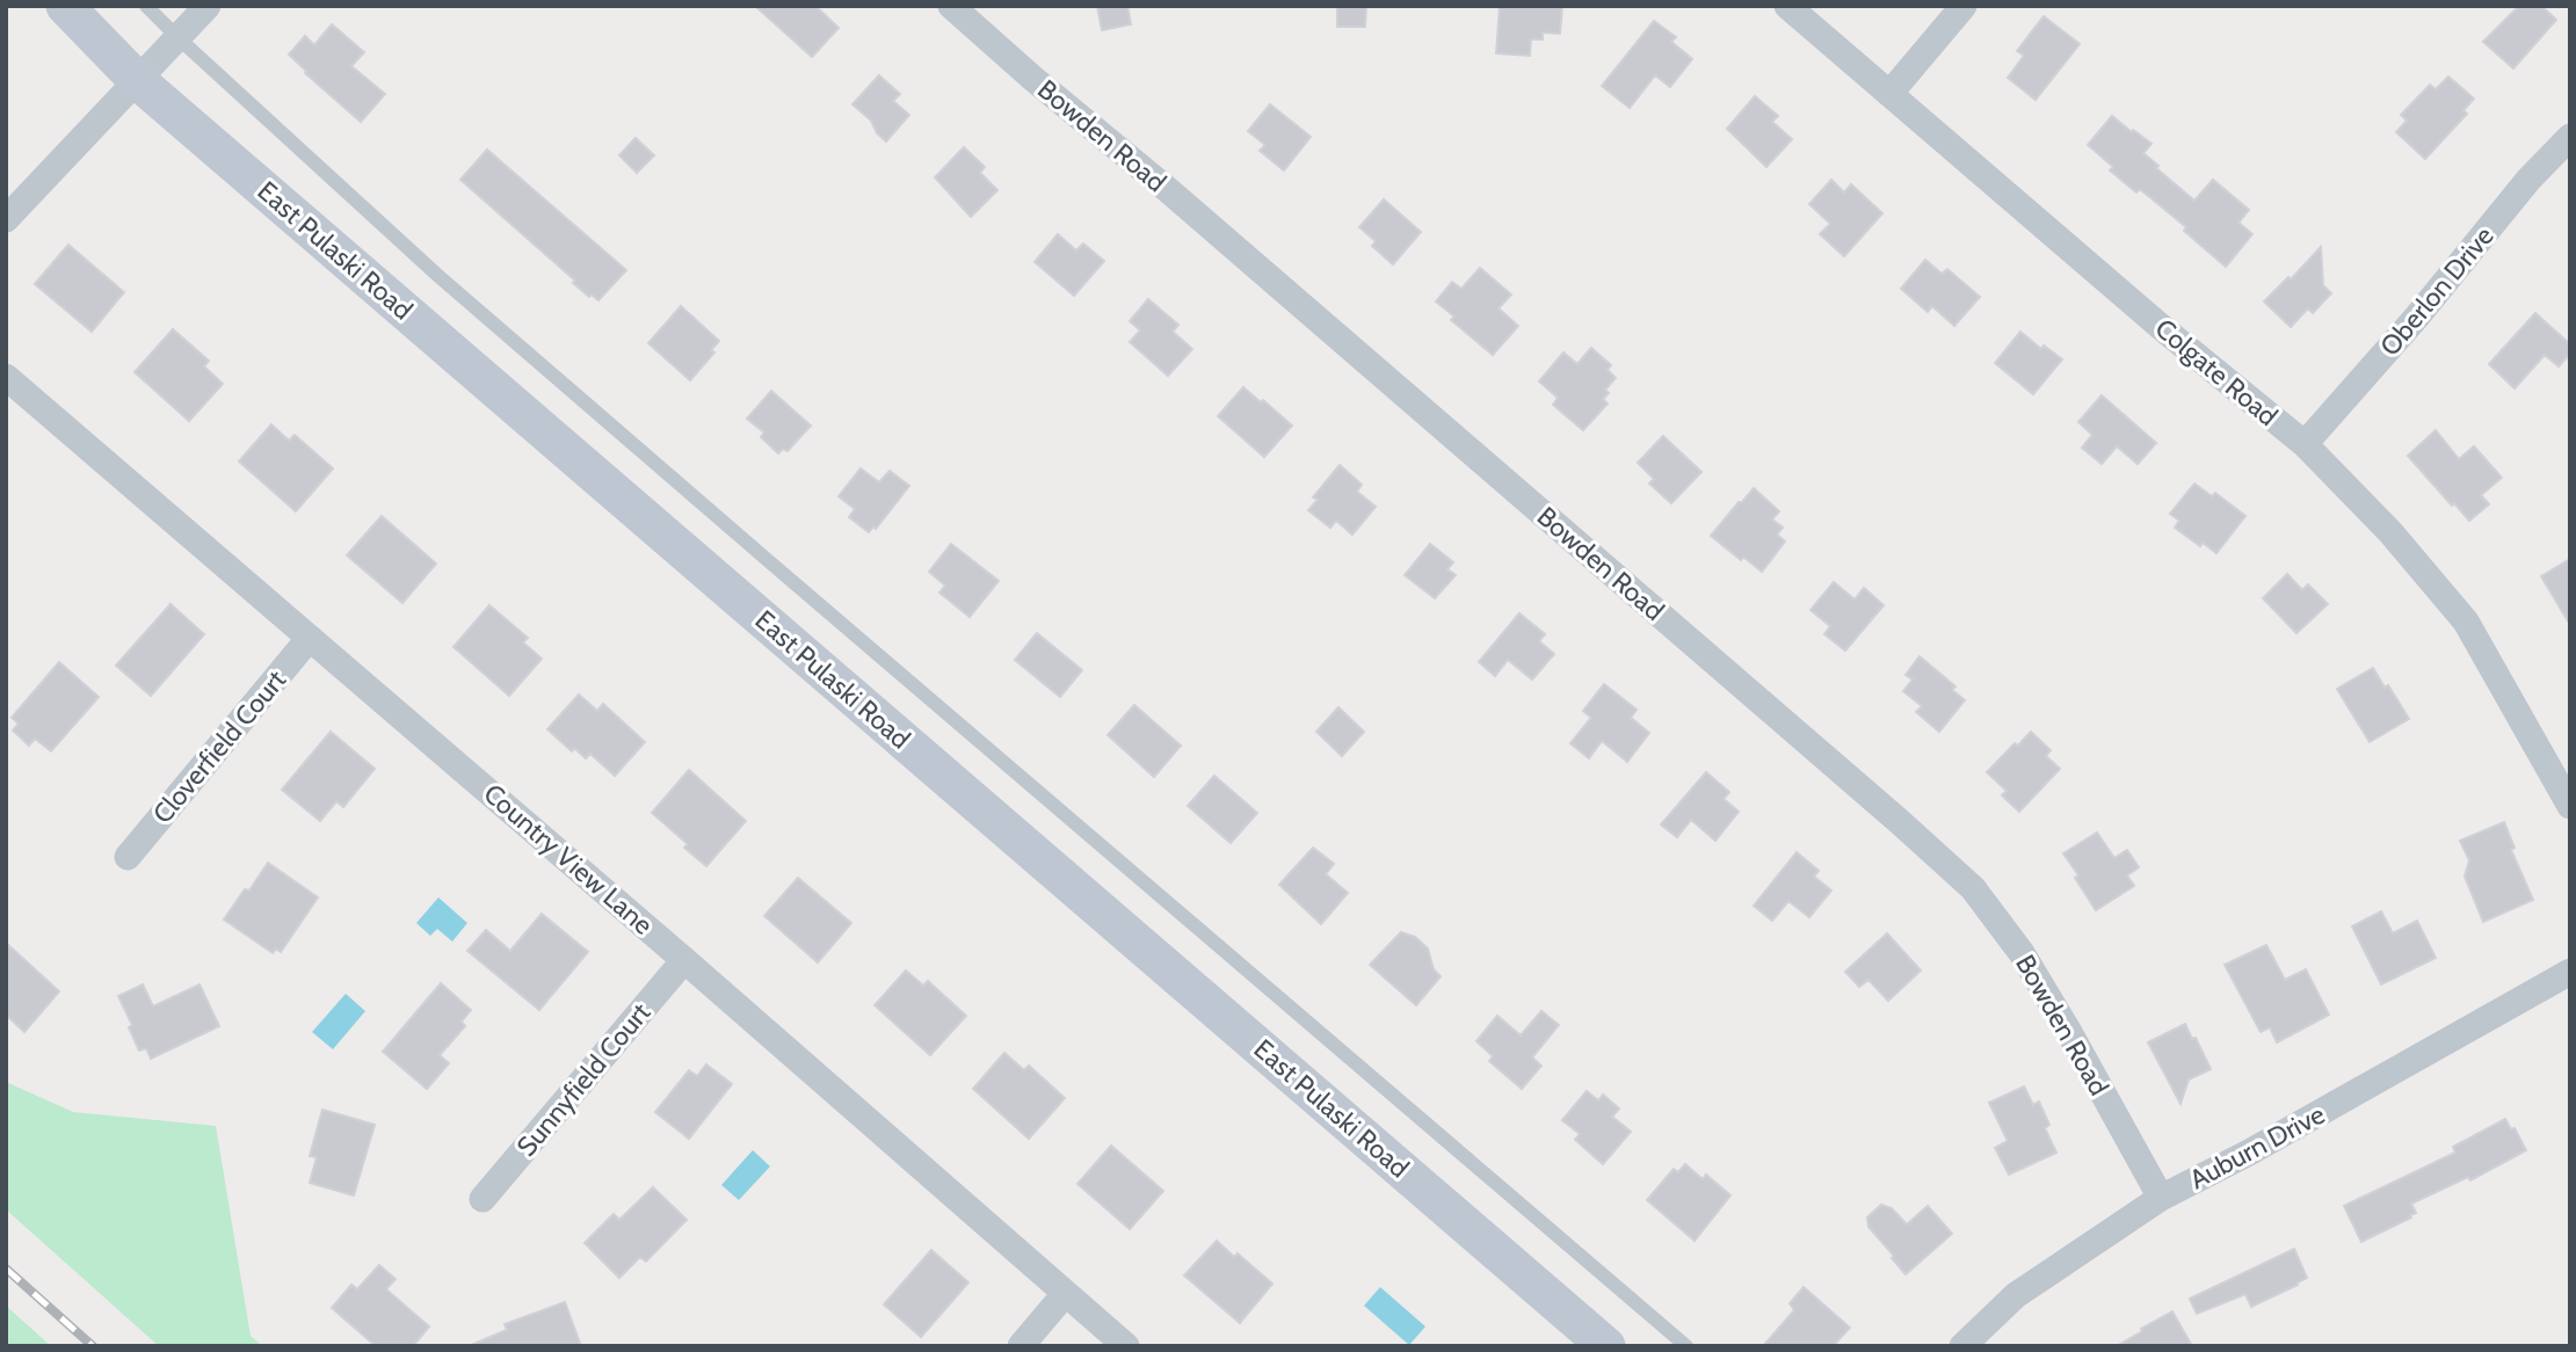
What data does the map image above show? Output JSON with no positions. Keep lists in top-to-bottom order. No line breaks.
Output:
{"streets":{"main road":["East Pulaski Road"],"street":["Bowden Road","Oberlon Drive","Colgate Road","Cloverfield Court","Country View Lane","Sunnyfield Court","Auburn Drive"]},"crossings":[["Bowden Road","Auburn Drive"],["Oberlon Drive","Colgate Road"],["Cloverfield Court","Country View Lane"],["Country View Lane","Sunnyfield Court"]]}
